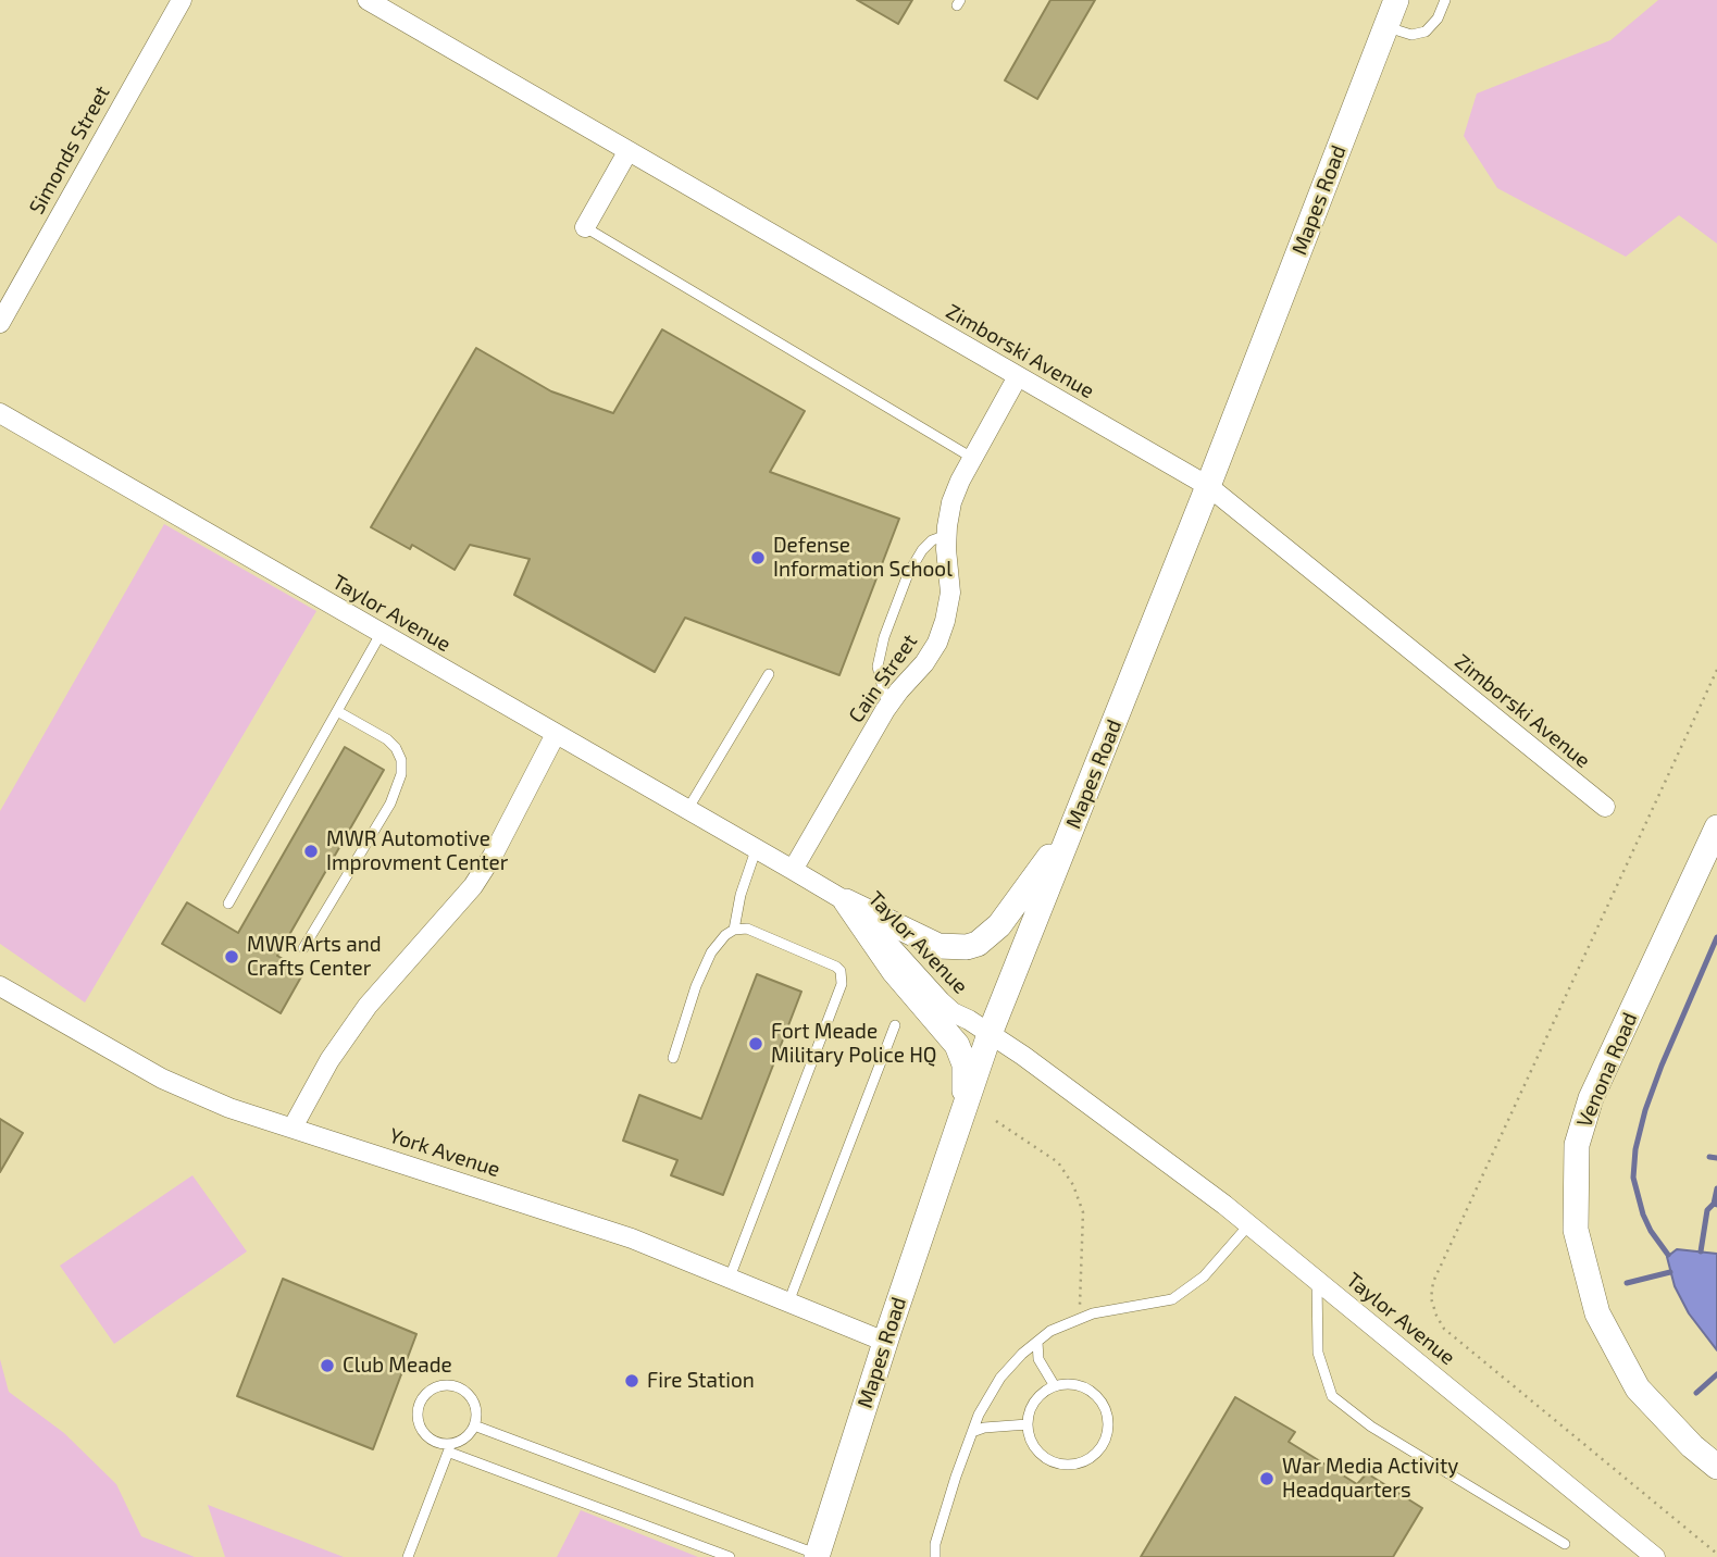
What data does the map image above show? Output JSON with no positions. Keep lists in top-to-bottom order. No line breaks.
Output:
{"streets":{"street":["Simonds Street","Mapes Road","Zimborski Avenue","Taylor Avenue","Cain Street","Venona Road","York Avenue"]},"crossings":[["Mapes Road","Zimborski Avenue"],["Mapes Road","Taylor Avenue"],["Mapes Road","York Avenue"],["Zimborski Avenue","Cain Street"],["Taylor Avenue","Cain Street"]],"places":["Defense Information School","MWR Automotive Improvment Center","MWR Arts and Crafts Center","Fort Meade Military Police HQ","Club Meade","Fire Station","War Media Activity Headquarters"]}
